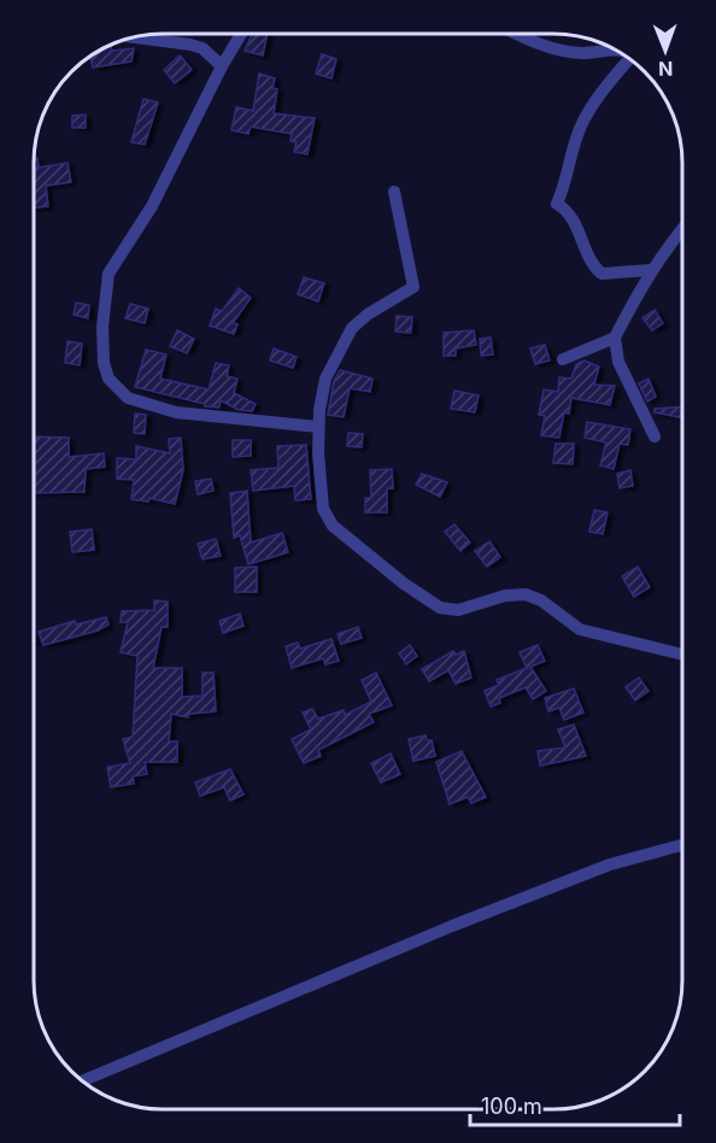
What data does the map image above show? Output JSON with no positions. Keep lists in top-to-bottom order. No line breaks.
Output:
{"scale_bar":"100 m","north":"bottom"}
